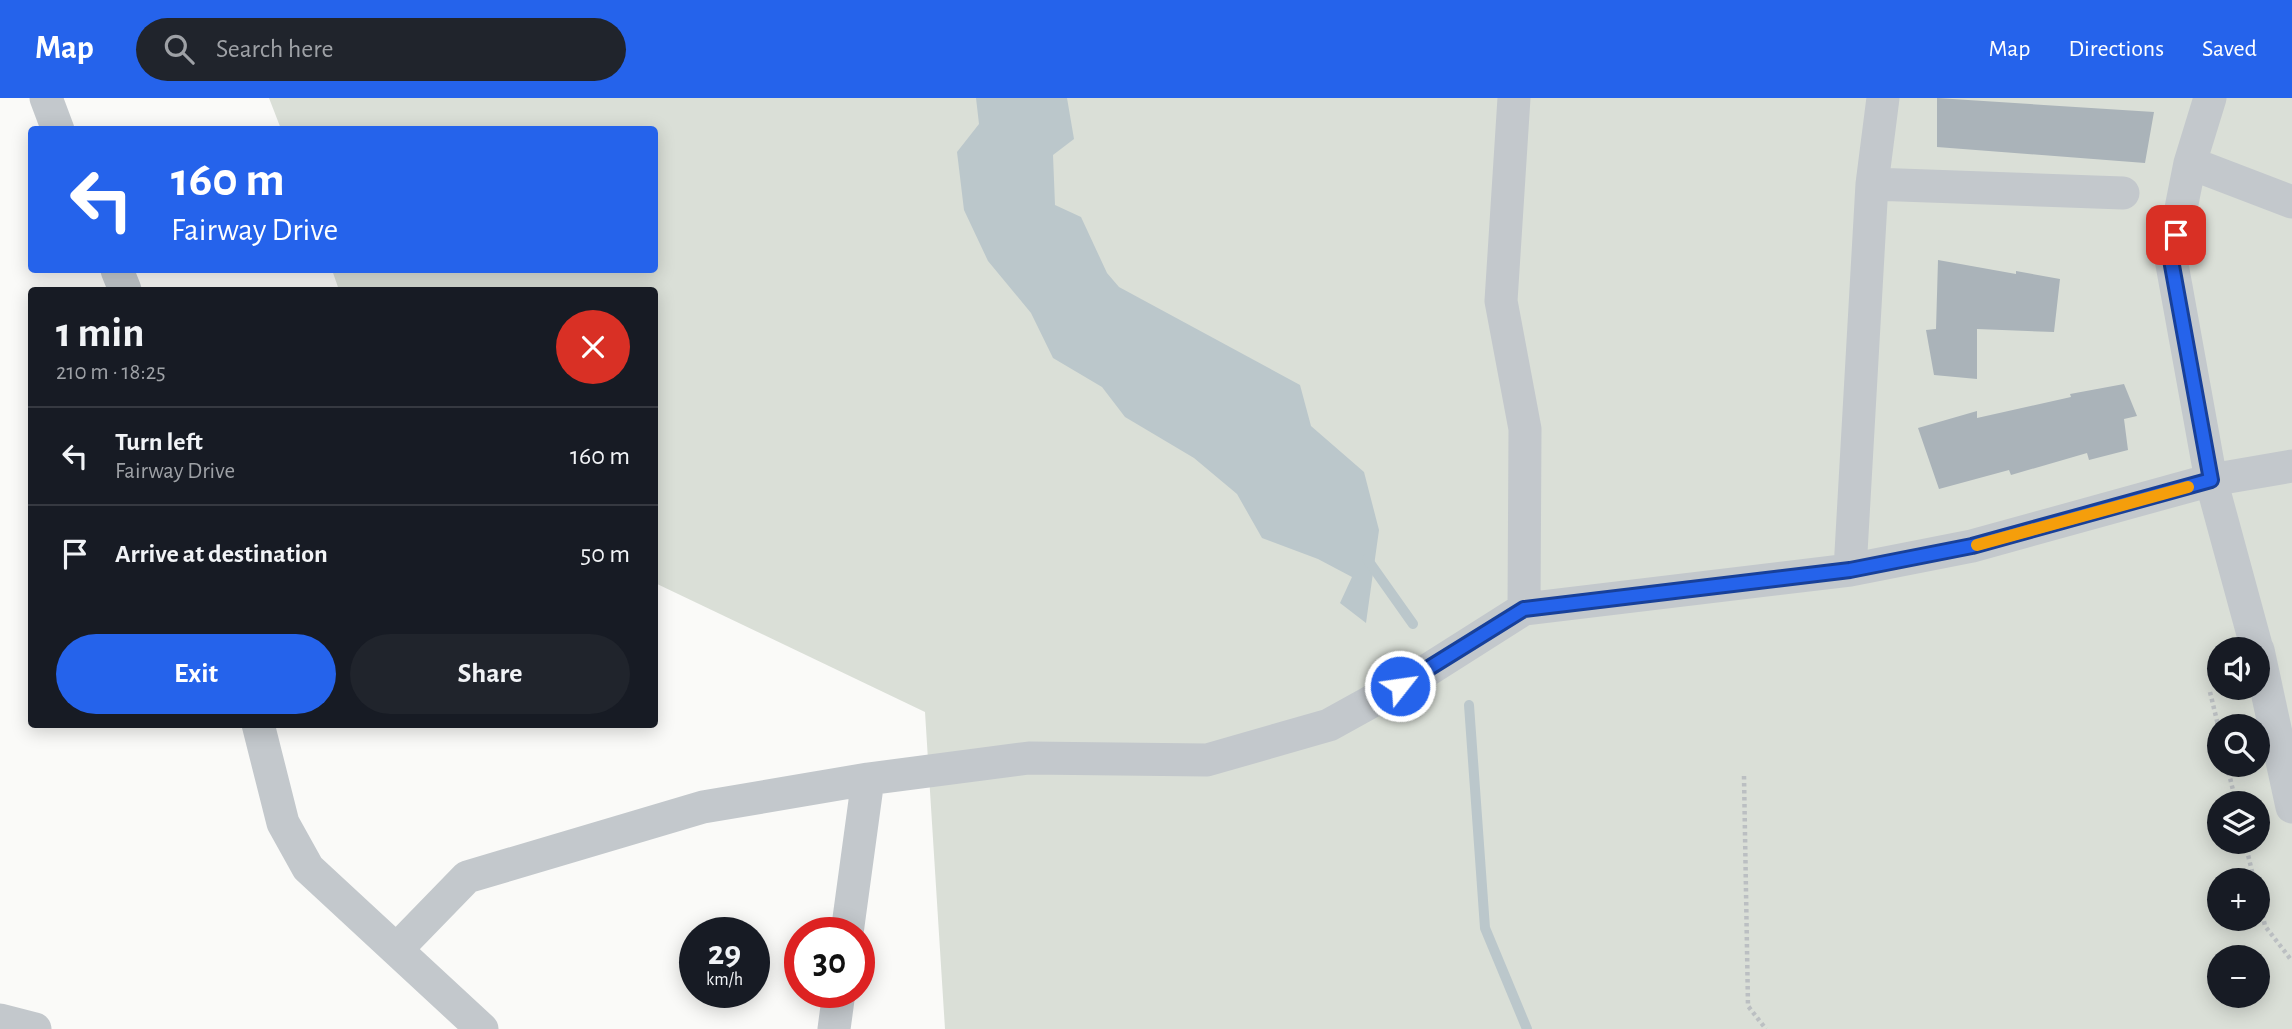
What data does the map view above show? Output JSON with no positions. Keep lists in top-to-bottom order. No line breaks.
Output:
{"page":{"header":"Map","search":"Search here","nav":["Map","Directions","Saved"],"turn":["160 m","Fairway Drive"],"heading":["1 min","210 m · 18:25"],"list":[{"name":"Turn left","note":"Fairway Drive","value":"160 m"},{"name":"Arrive at destination","value":"50 m"}],"buttons":["Exit","Share"],"map_buttons":["+","−"],"speed":"29 km/h","limit":"30"}}
